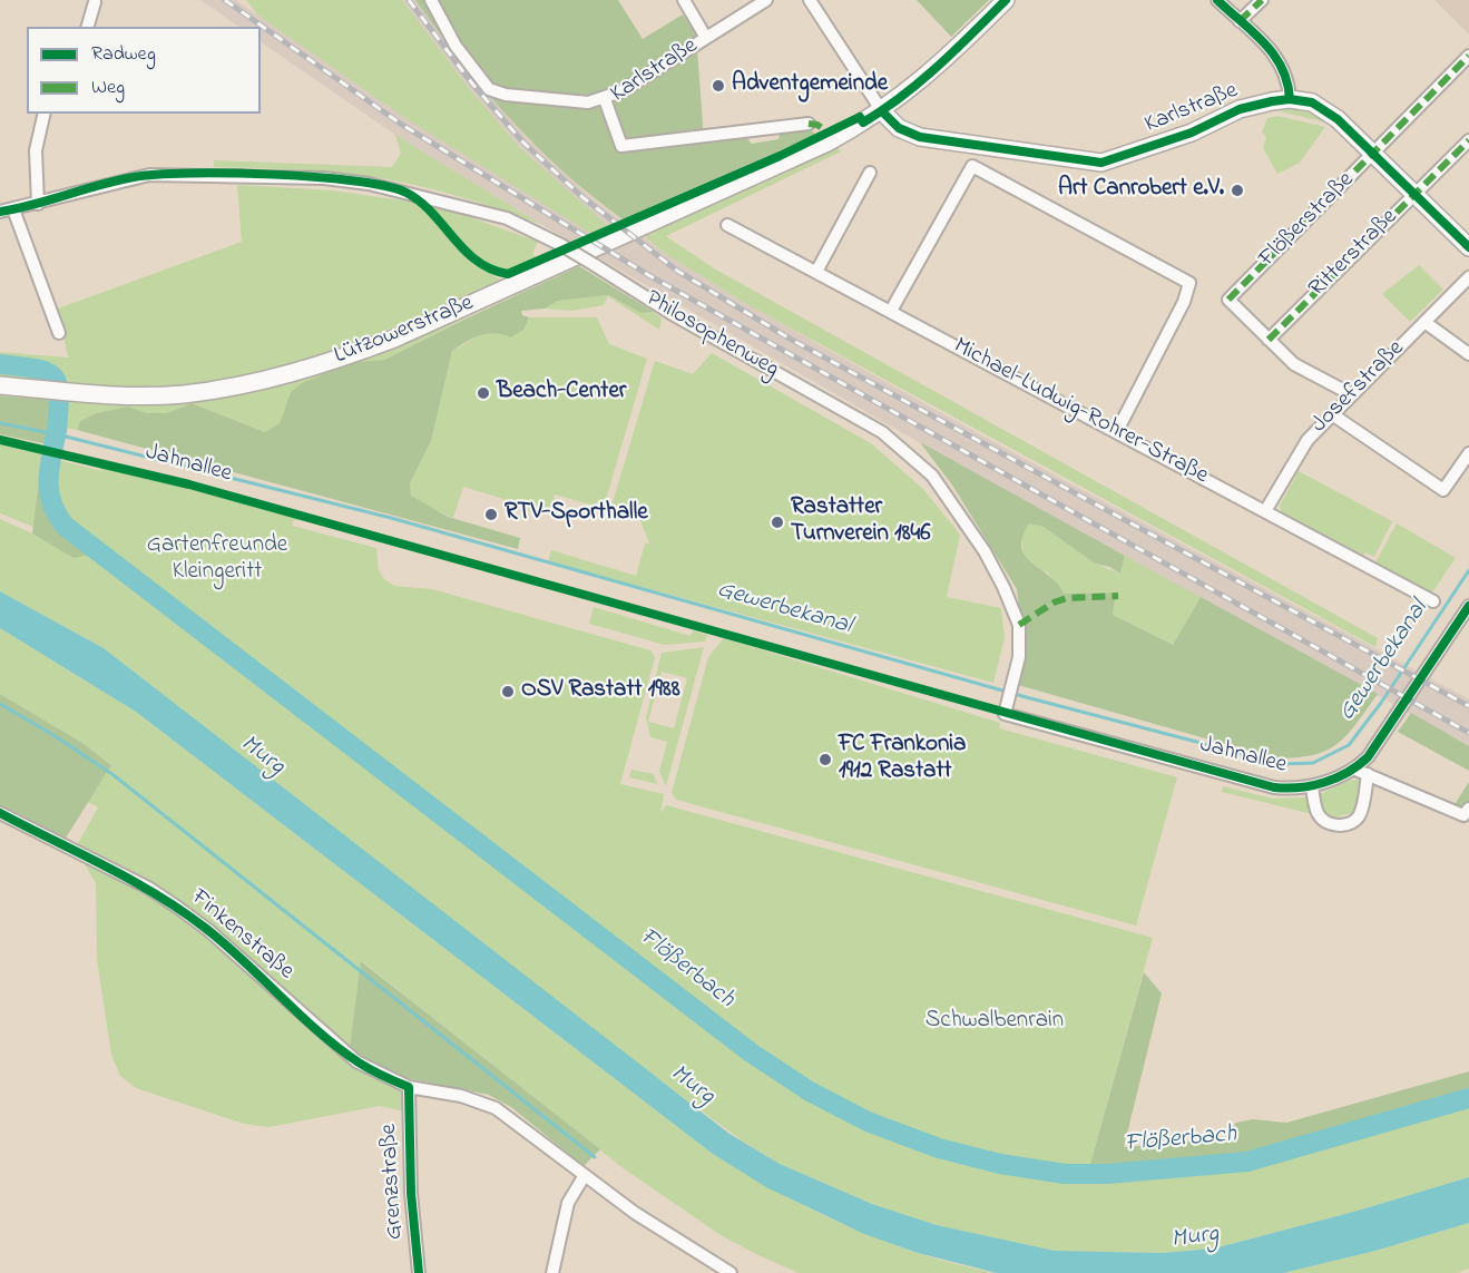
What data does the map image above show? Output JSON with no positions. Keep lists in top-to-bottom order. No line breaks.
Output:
{"streets":{"main road":["Karlstraße","Lützowerstraße"],"street":["Flößerstraße","Ritterstraße","Philosophenweg","Josefstraße","Michael-Ludwig-Rohrer-Straße","Jahnallee","Finkenstraße","Grenzstraße"]},"crossings":[["Karlstraße","Flößerstraße"],["Karlstraße","Ritterstraße"],["Karlstraße","Lützowerstraße"],["Flößerstraße","Ritterstraße"],["Philosophenweg","Jahnallee"],["Josefstraße","Michael-Ludwig-Rohrer-Straße"],["Finkenstraße","Grenzstraße"]],"water":["Gewerbekanal","Murg","Flößerbach"],"parks":["Gartenfreunde Kleingeritt","Schwalbenrain"],"places":["Adventgemeinde","Art Canrobert e.V.","Beach-Center","RTV-Sporthalle","Rastatter Turnverein 1846","OSV Rastatt 1988","FC Frankonia 1912 Rastatt"],"legend":["Radweg","Weg"]}
